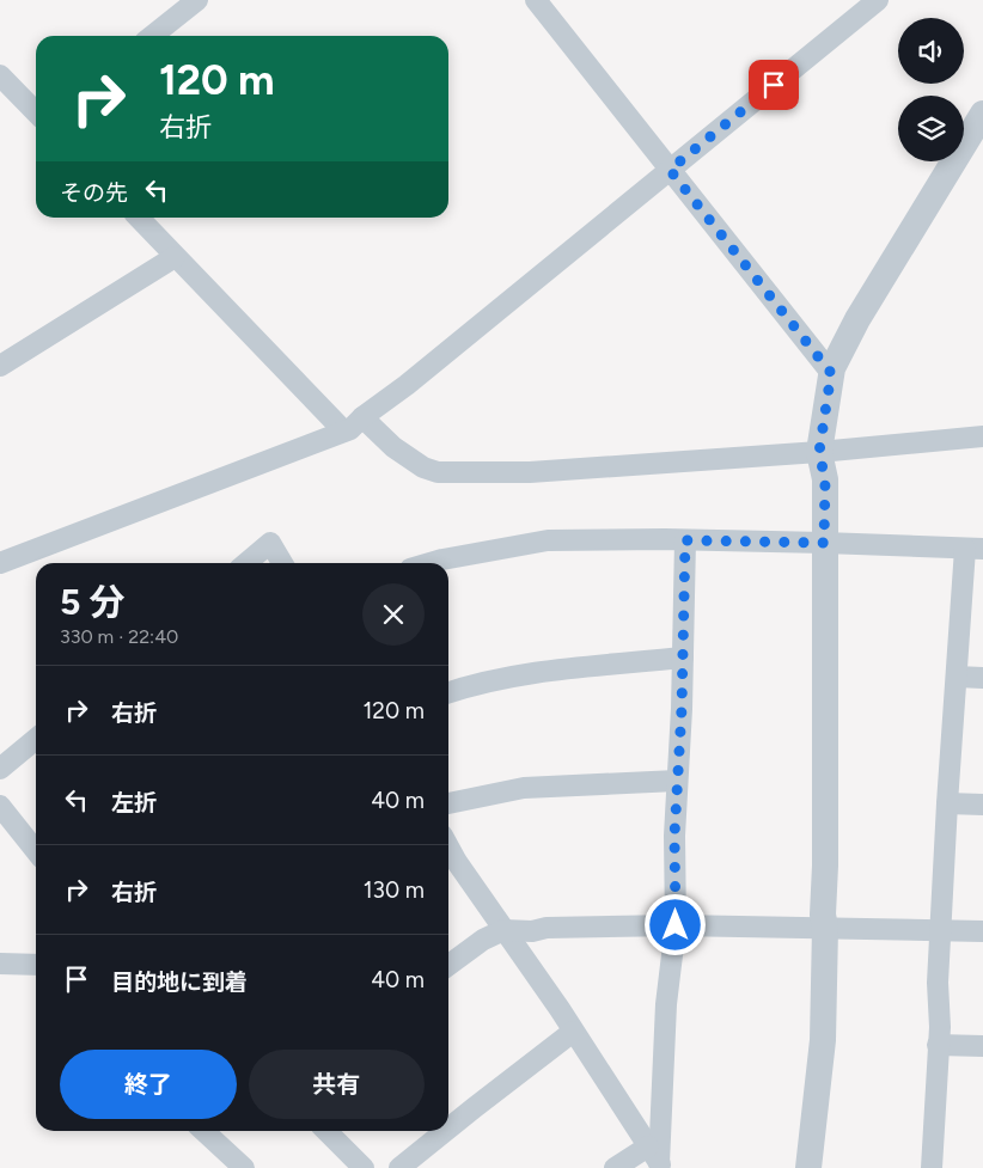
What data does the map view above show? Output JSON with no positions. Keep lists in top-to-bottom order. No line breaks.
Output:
{"page":{"turn":["120 m","右折"],"then":"その先","heading":["5 分","330 m · 22:40"],"list":[{"name":"右折","value":"120 m"},{"name":"左折","value":"40 m"},{"name":"右折","value":"130 m"},{"name":"目的地に到着","value":"40 m"}],"buttons":["終了","共有"]}}
